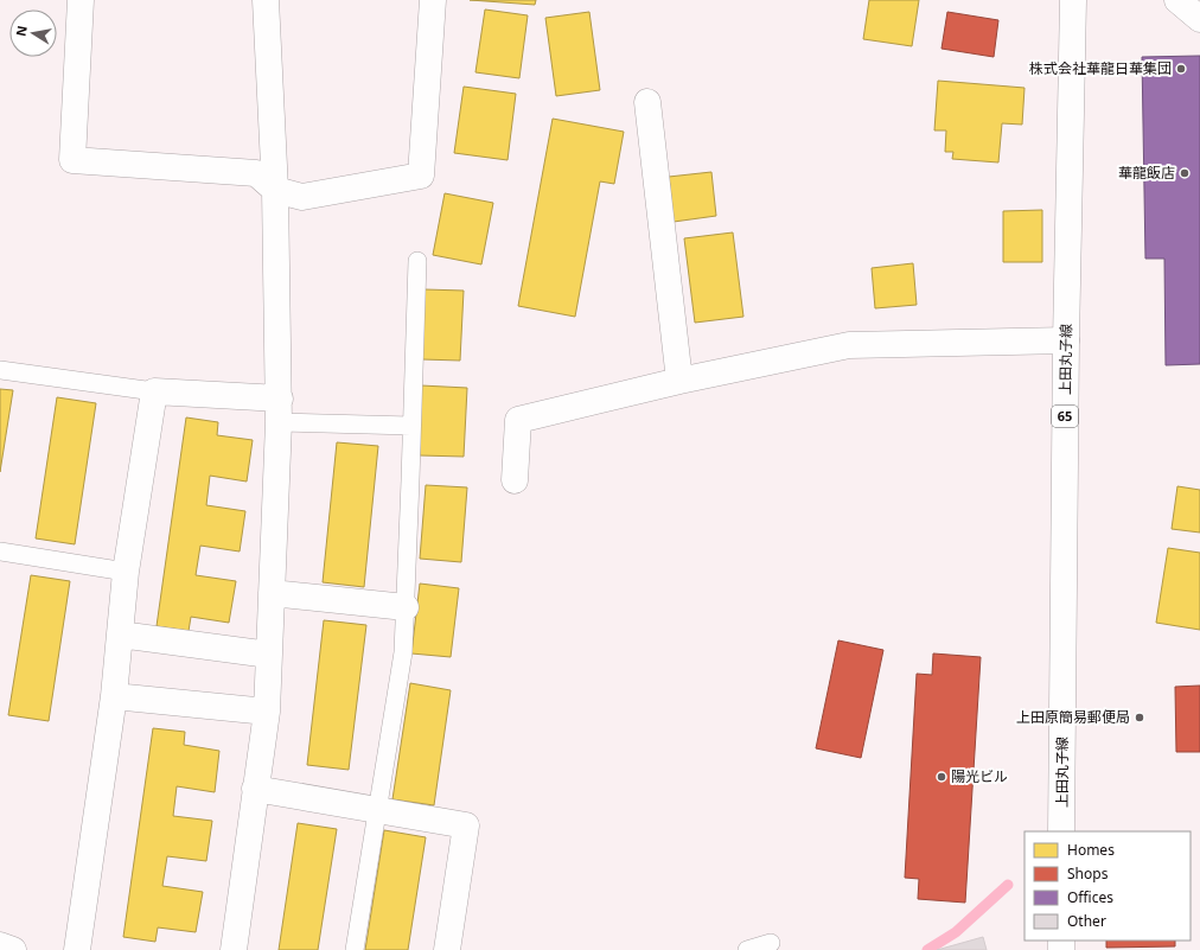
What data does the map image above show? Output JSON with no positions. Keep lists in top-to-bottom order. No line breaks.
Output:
{"streets":{"street":["上田丸子線","65"]},"places":["株式会社華龍日華集団","華龍飯店","上田原簡易郵便局","陽光ビル"],"legend":["Homes","Shops","Offices","Other"],"north":"left"}
